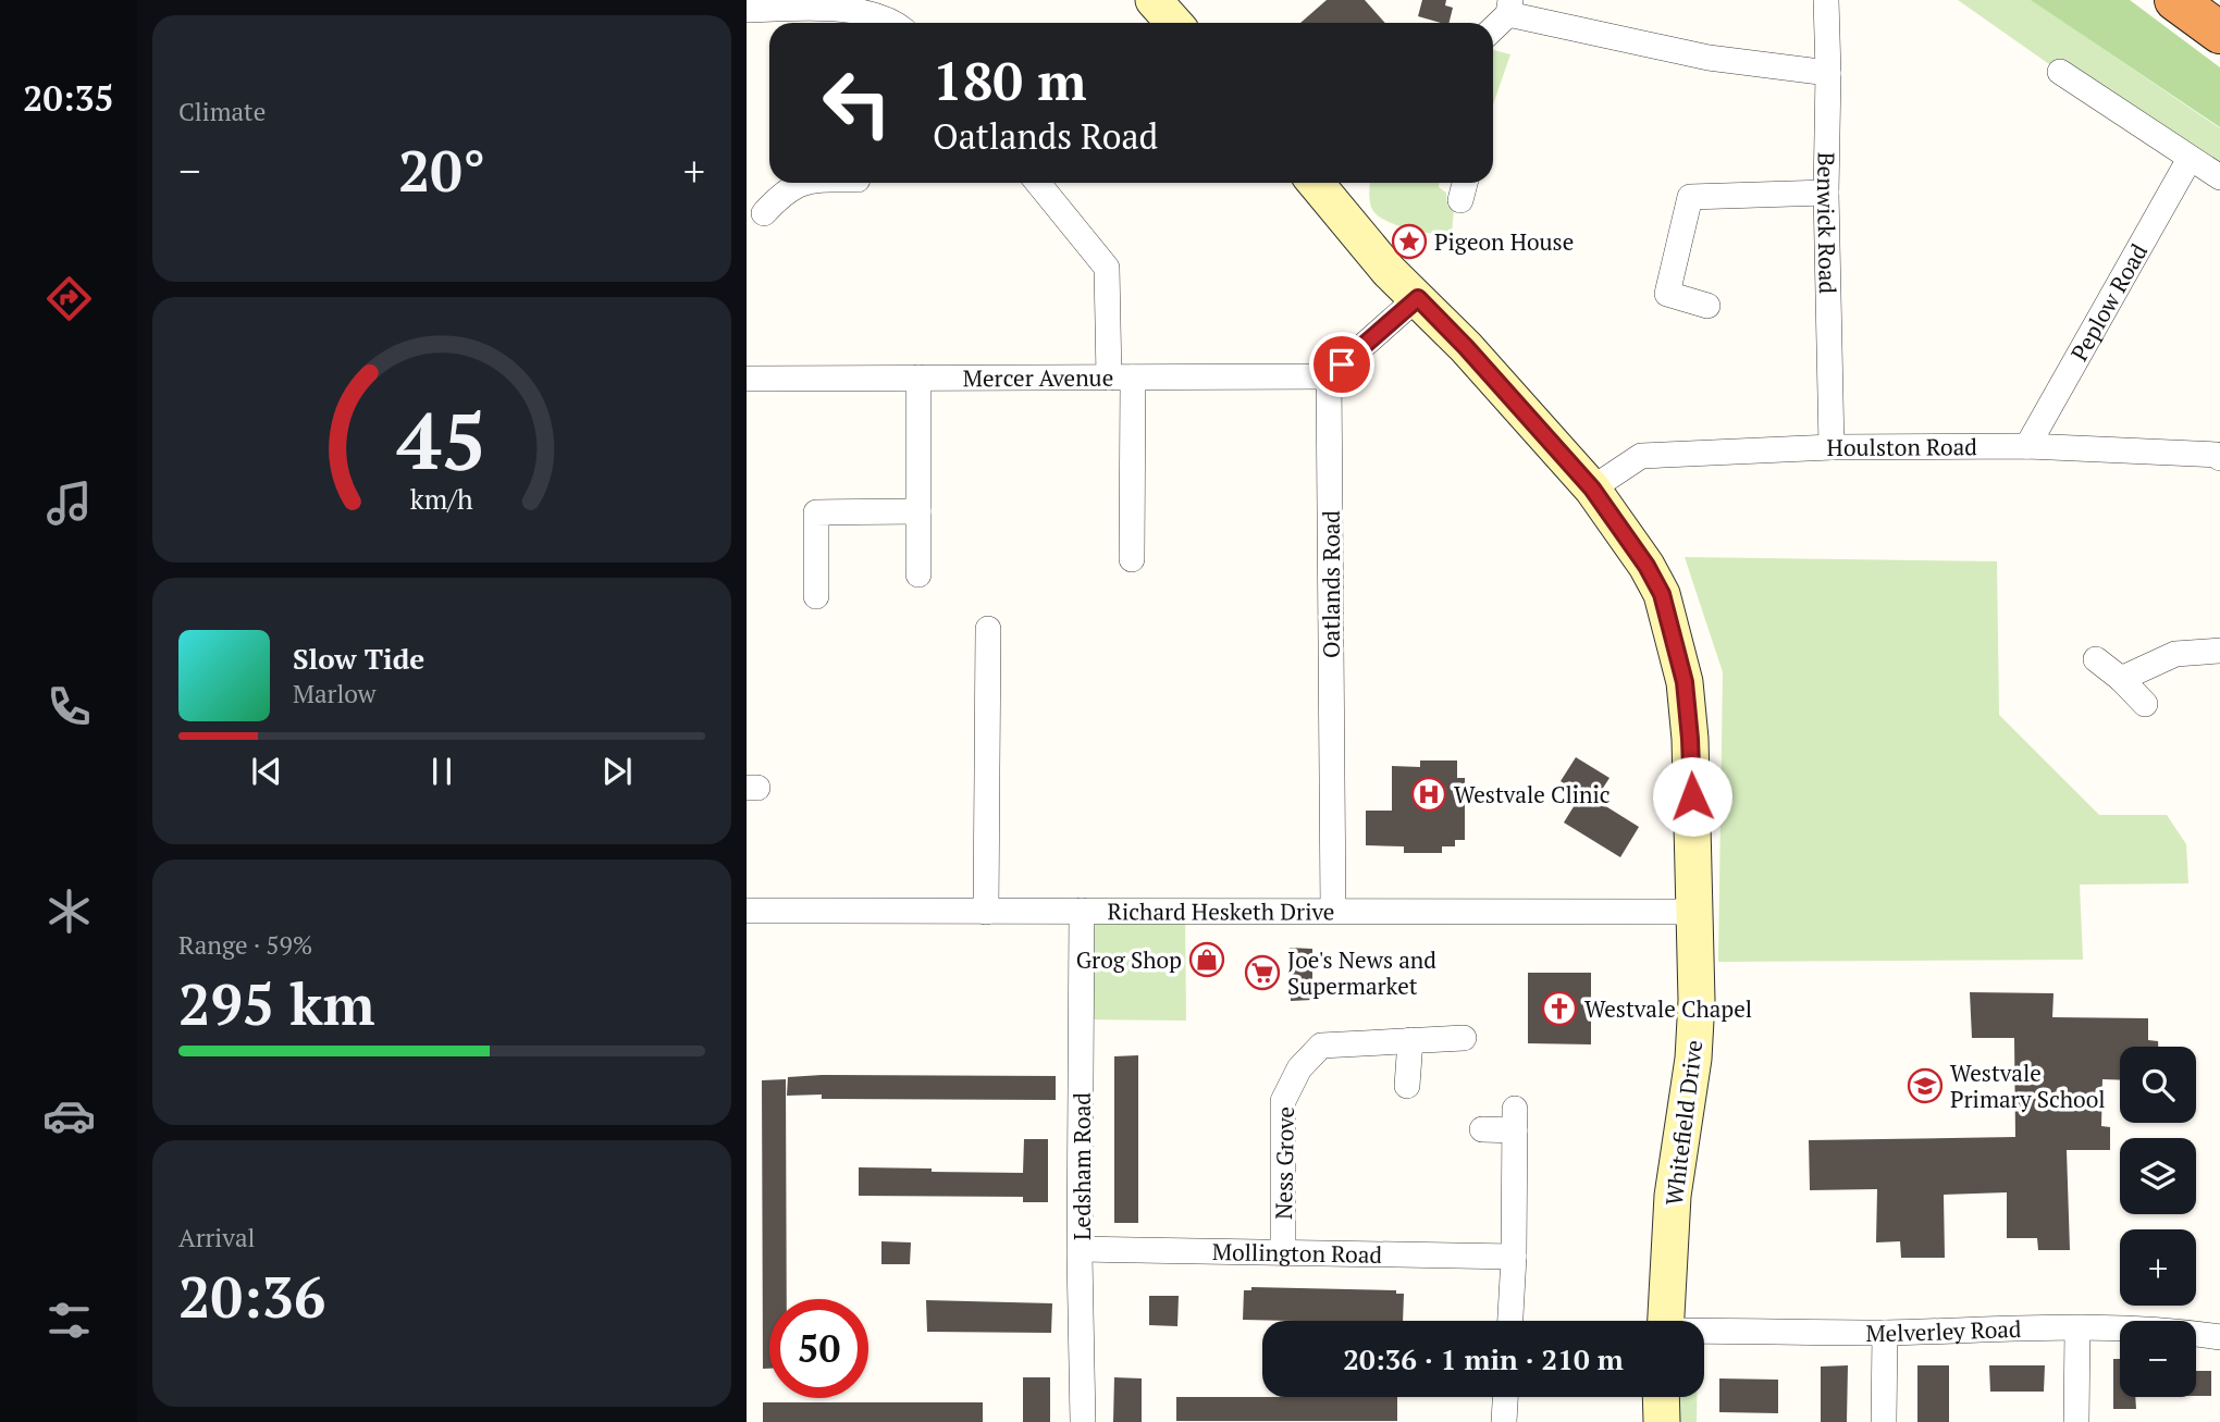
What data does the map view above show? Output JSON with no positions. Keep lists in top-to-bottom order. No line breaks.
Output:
{"streets":{"main road":["Whitefield Drive"],"street":["Benwick Road","Peplow Road","Mercer Avenue","Houlston Road","Oatlands Road","Richard Hesketh Drive","Ness Grove","Ledsham Road","Mollington Road","Melverley Road"]},"crossings":[["Benwick Road","Houlston Road"],["Peplow Road","Houlston Road"],["Mercer Avenue","Oatlands Road"],["Houlston Road","Whitefield Drive"],["Oatlands Road","Richard Hesketh Drive"],["Richard Hesketh Drive","Whitefield Drive"],["Richard Hesketh Drive","Ledsham Road"],["Ness Grove","Mollington Road"],["Ledsham Road","Mollington Road"]],"places":{"place":["Pigeon House"],"hospital":["Westvale Clinic"],"shop":["Grog Shop"],"supermarket":["Joe's News and Supermarket"],"church":["Westvale Chapel"],"school or university":["Westvale Primary School"]},"page":{"tabs":"20:35","tile":["Climate",["Range · 59%","295 km"],["Arrival","20:36"]],"turn":["180 m","Oatlands Road"],"heat":["−","20°","+"],"song":["Slow Tide","Marlow"],"map_buttons":["+","−"],"limit":"50","trip":"20:36 · 1 min · 210 m","gauge":["45","km/h"]}}
